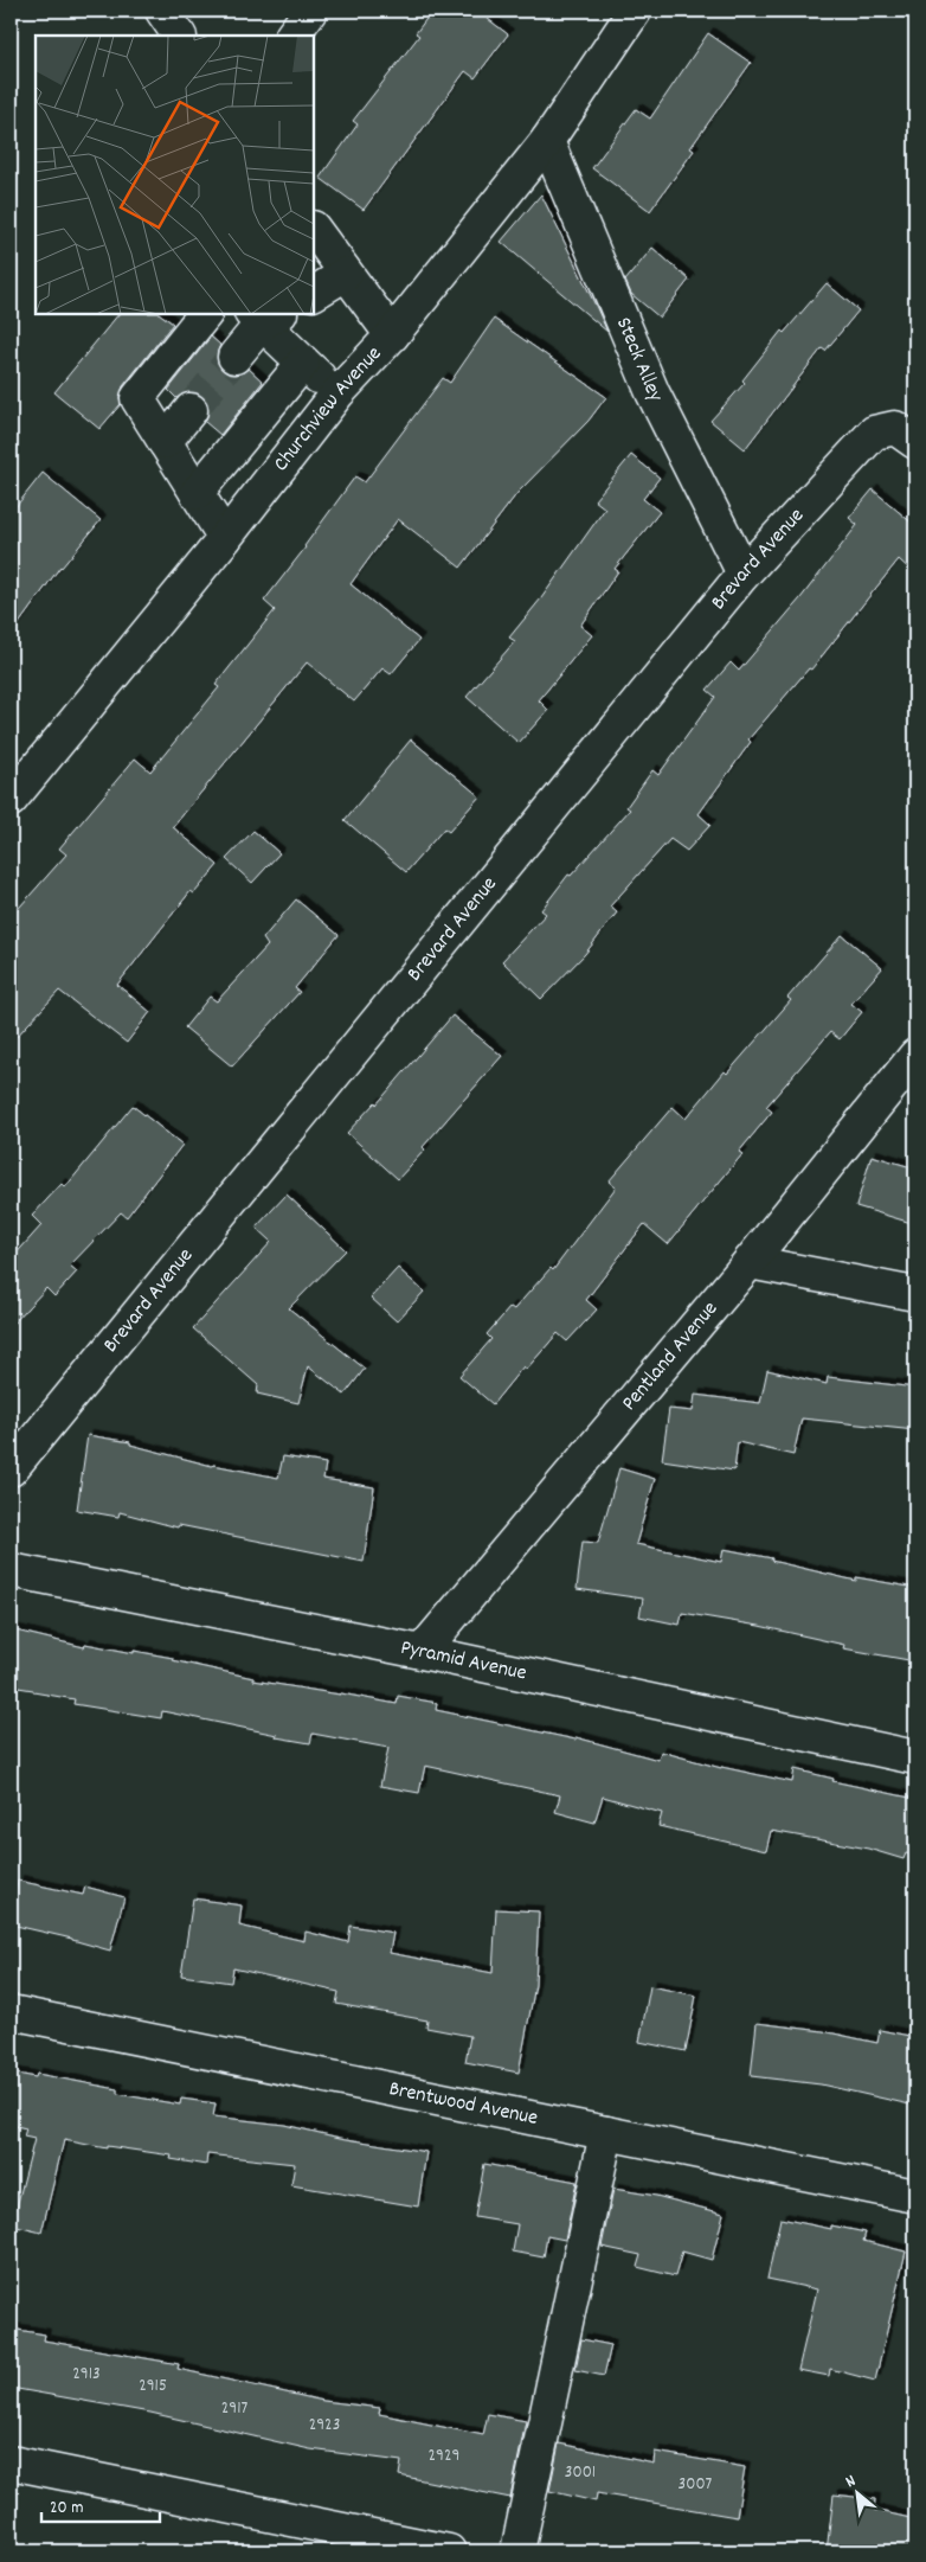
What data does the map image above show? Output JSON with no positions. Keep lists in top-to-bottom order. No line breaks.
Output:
{"streets":{"street":["Steck Alley","Churchview Avenue","Brevard Avenue","Pentland Avenue","Pyramid Avenue","Brentwood Avenue"]},"crossings":[["Steck Alley","Churchview Avenue"],["Steck Alley","Brevard Avenue"],["Pentland Avenue","Pyramid Avenue"]],"house_numbers":["2913","2915","2917","2923","2929","3001","3007"],"scale_bar":"20 m","north":"top left"}
